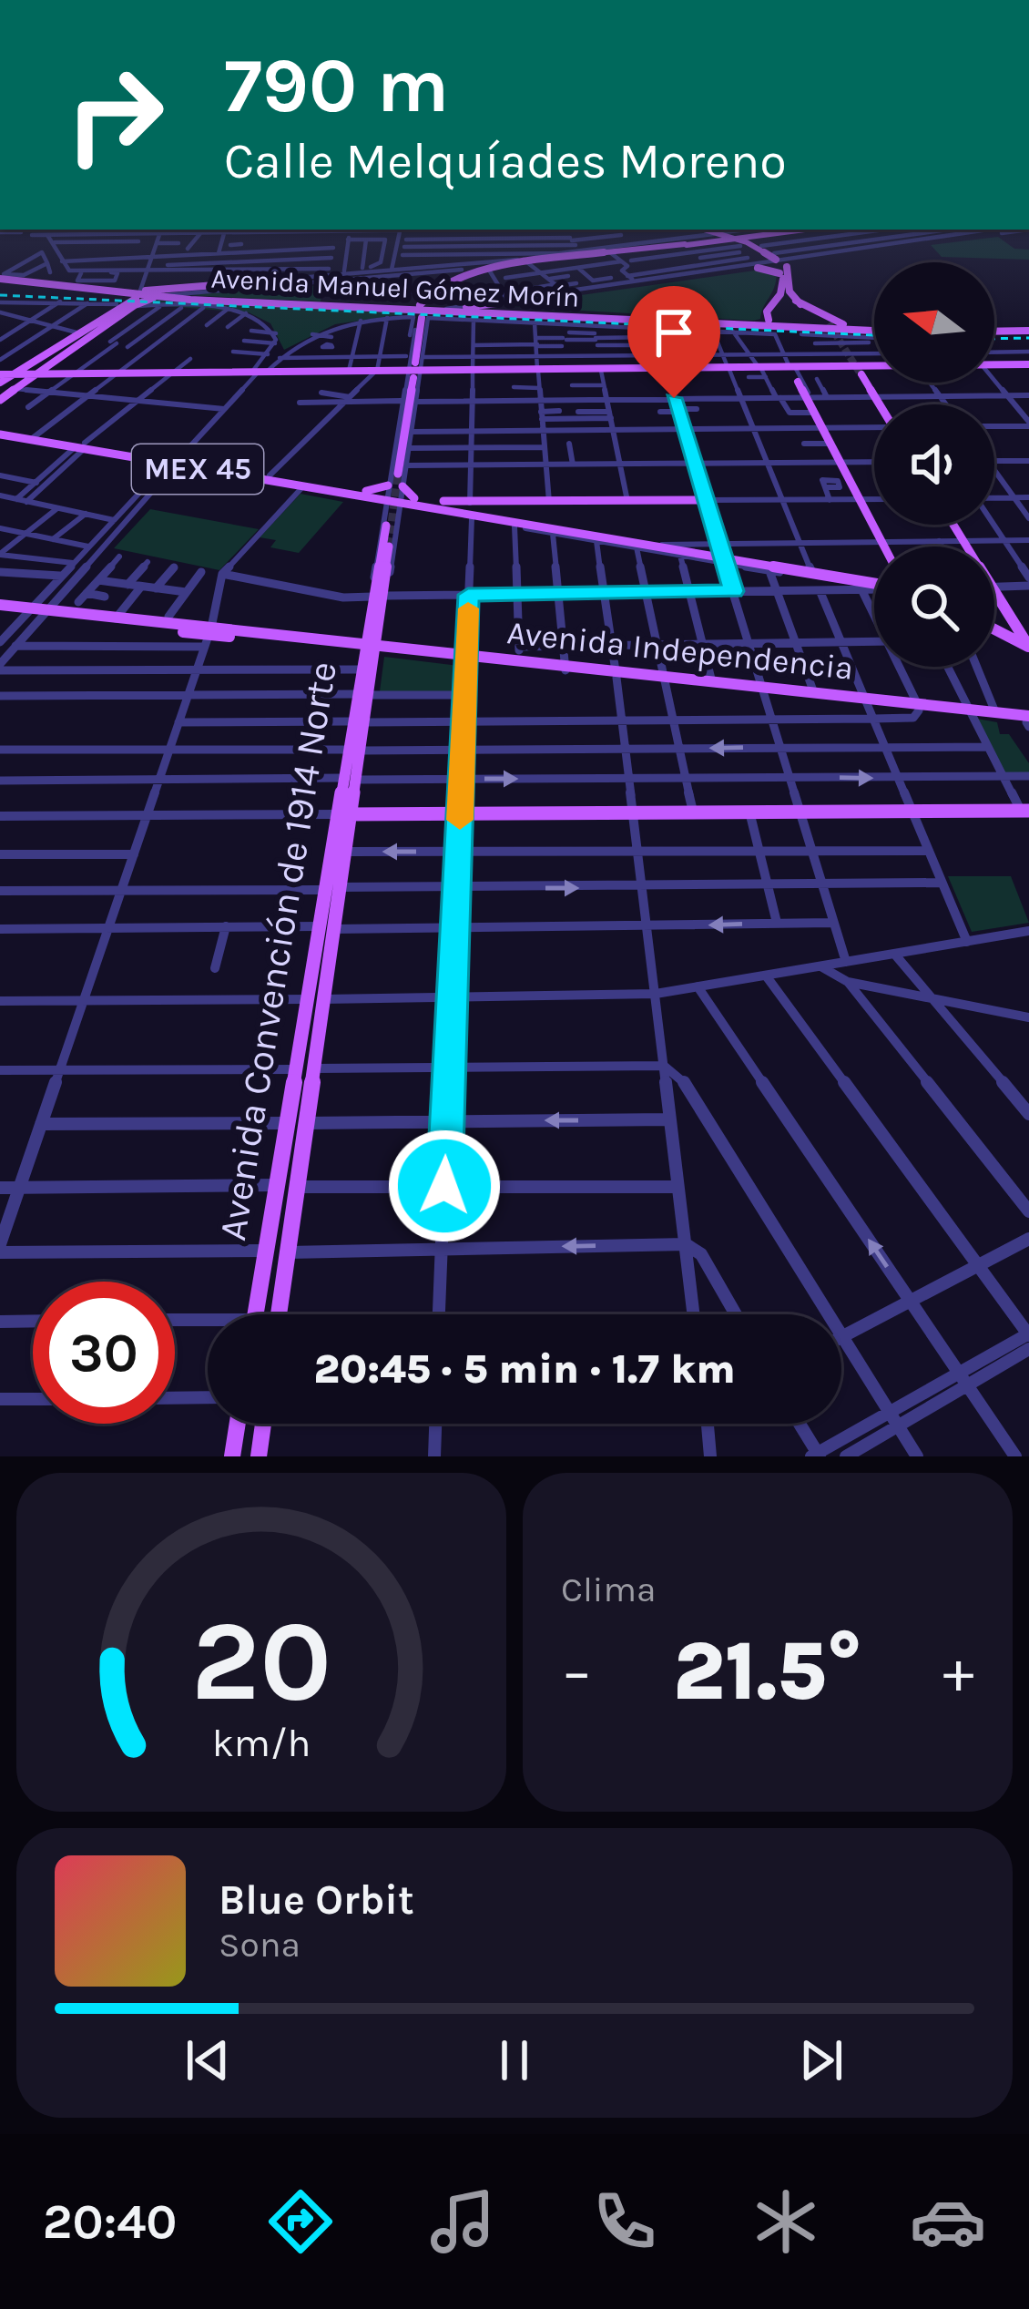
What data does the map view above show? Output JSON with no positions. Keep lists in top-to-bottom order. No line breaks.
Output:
{"streets":{"main road":["Avenida Manuel Gómez Morín","MEX 45","Avenida Independencia","Avenida Convención de 1914 Norte"]},"crossings":[["Avenida Manuel Gómez Morín","Avenida Convención de 1914 Norte"],["MEX 45","Avenida Convención de 1914 Norte"],["Avenida Independencia","Avenida Convención de 1914 Norte"]],"north":"left","page":{"turn":["790 m","Calle Melquíades Moreno"],"limit":"30","trip":"20:45 · 5 min · 1.7 km","tile":"Clima","heat":["−","21.5°","+"],"song":["Blue Orbit","Sona"],"tabs":"20:40","gauge":["20","km/h"]}}
